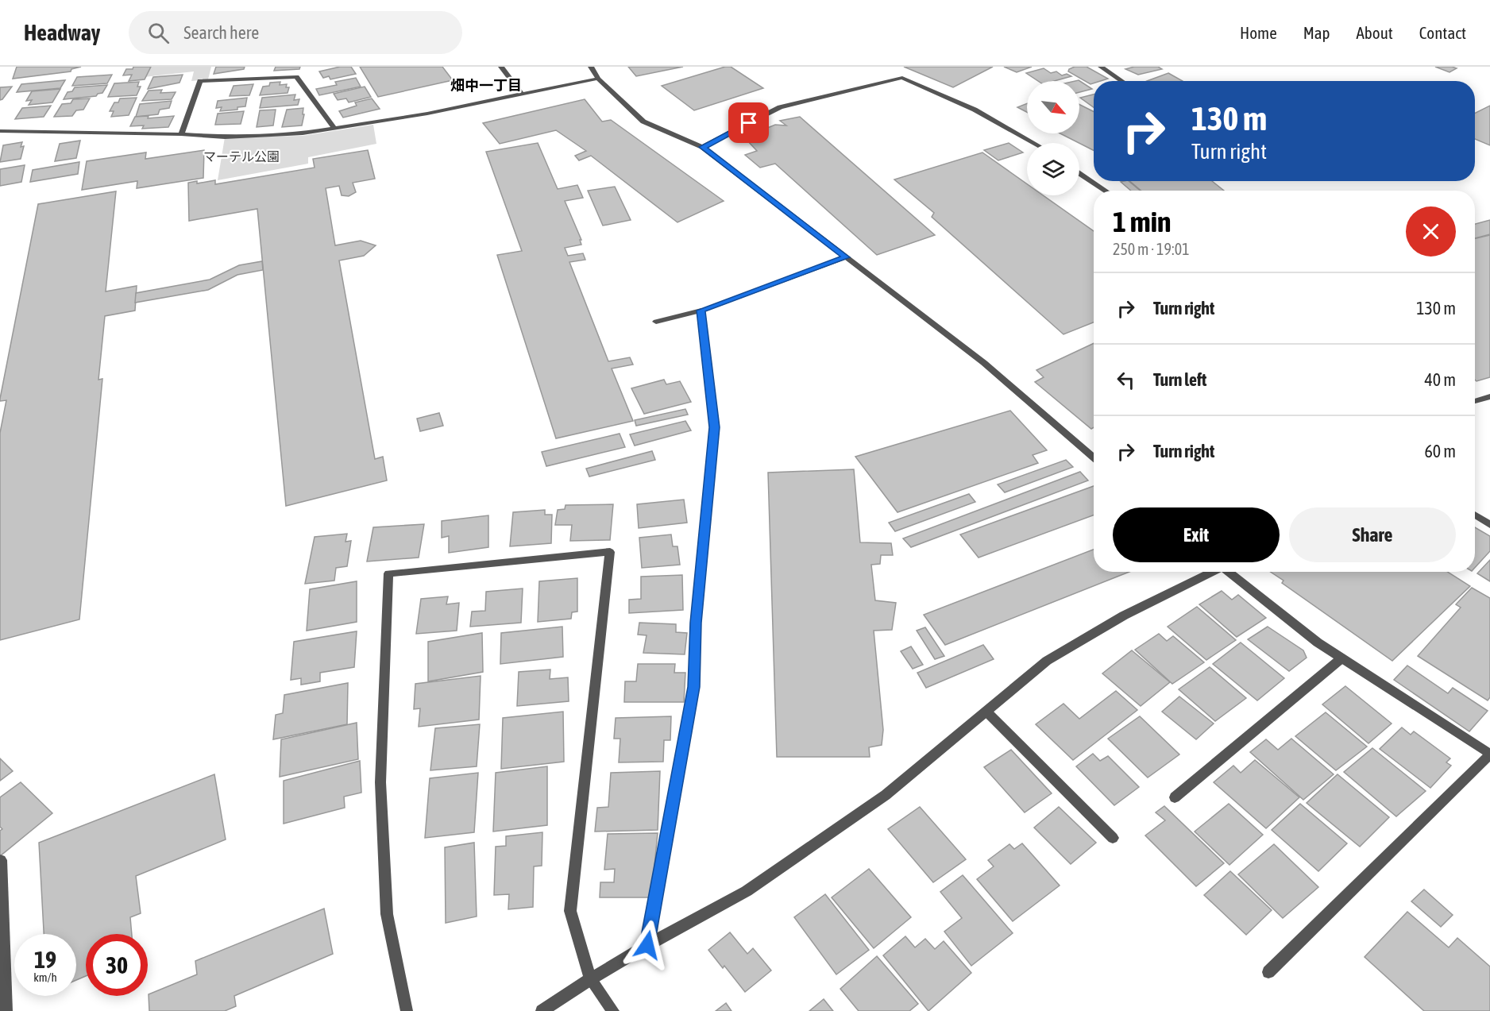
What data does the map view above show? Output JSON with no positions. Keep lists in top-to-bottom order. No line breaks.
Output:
{"districts":["畑中一丁目"],"parks":["マーテル公園"],"north":"bottom right","page":{"header":"Headway","search":"Search here","nav":["Home","Map","About","Contact"],"turn":["130 m","Turn right"],"heading":["1 min","250 m · 19:01"],"list":[{"name":"Turn right","value":"130 m"},{"name":"Turn left","value":"40 m"},{"name":"Turn right","value":"60 m"}],"buttons":["Exit","Share"],"speed":"19 km/h","limit":"30"}}
